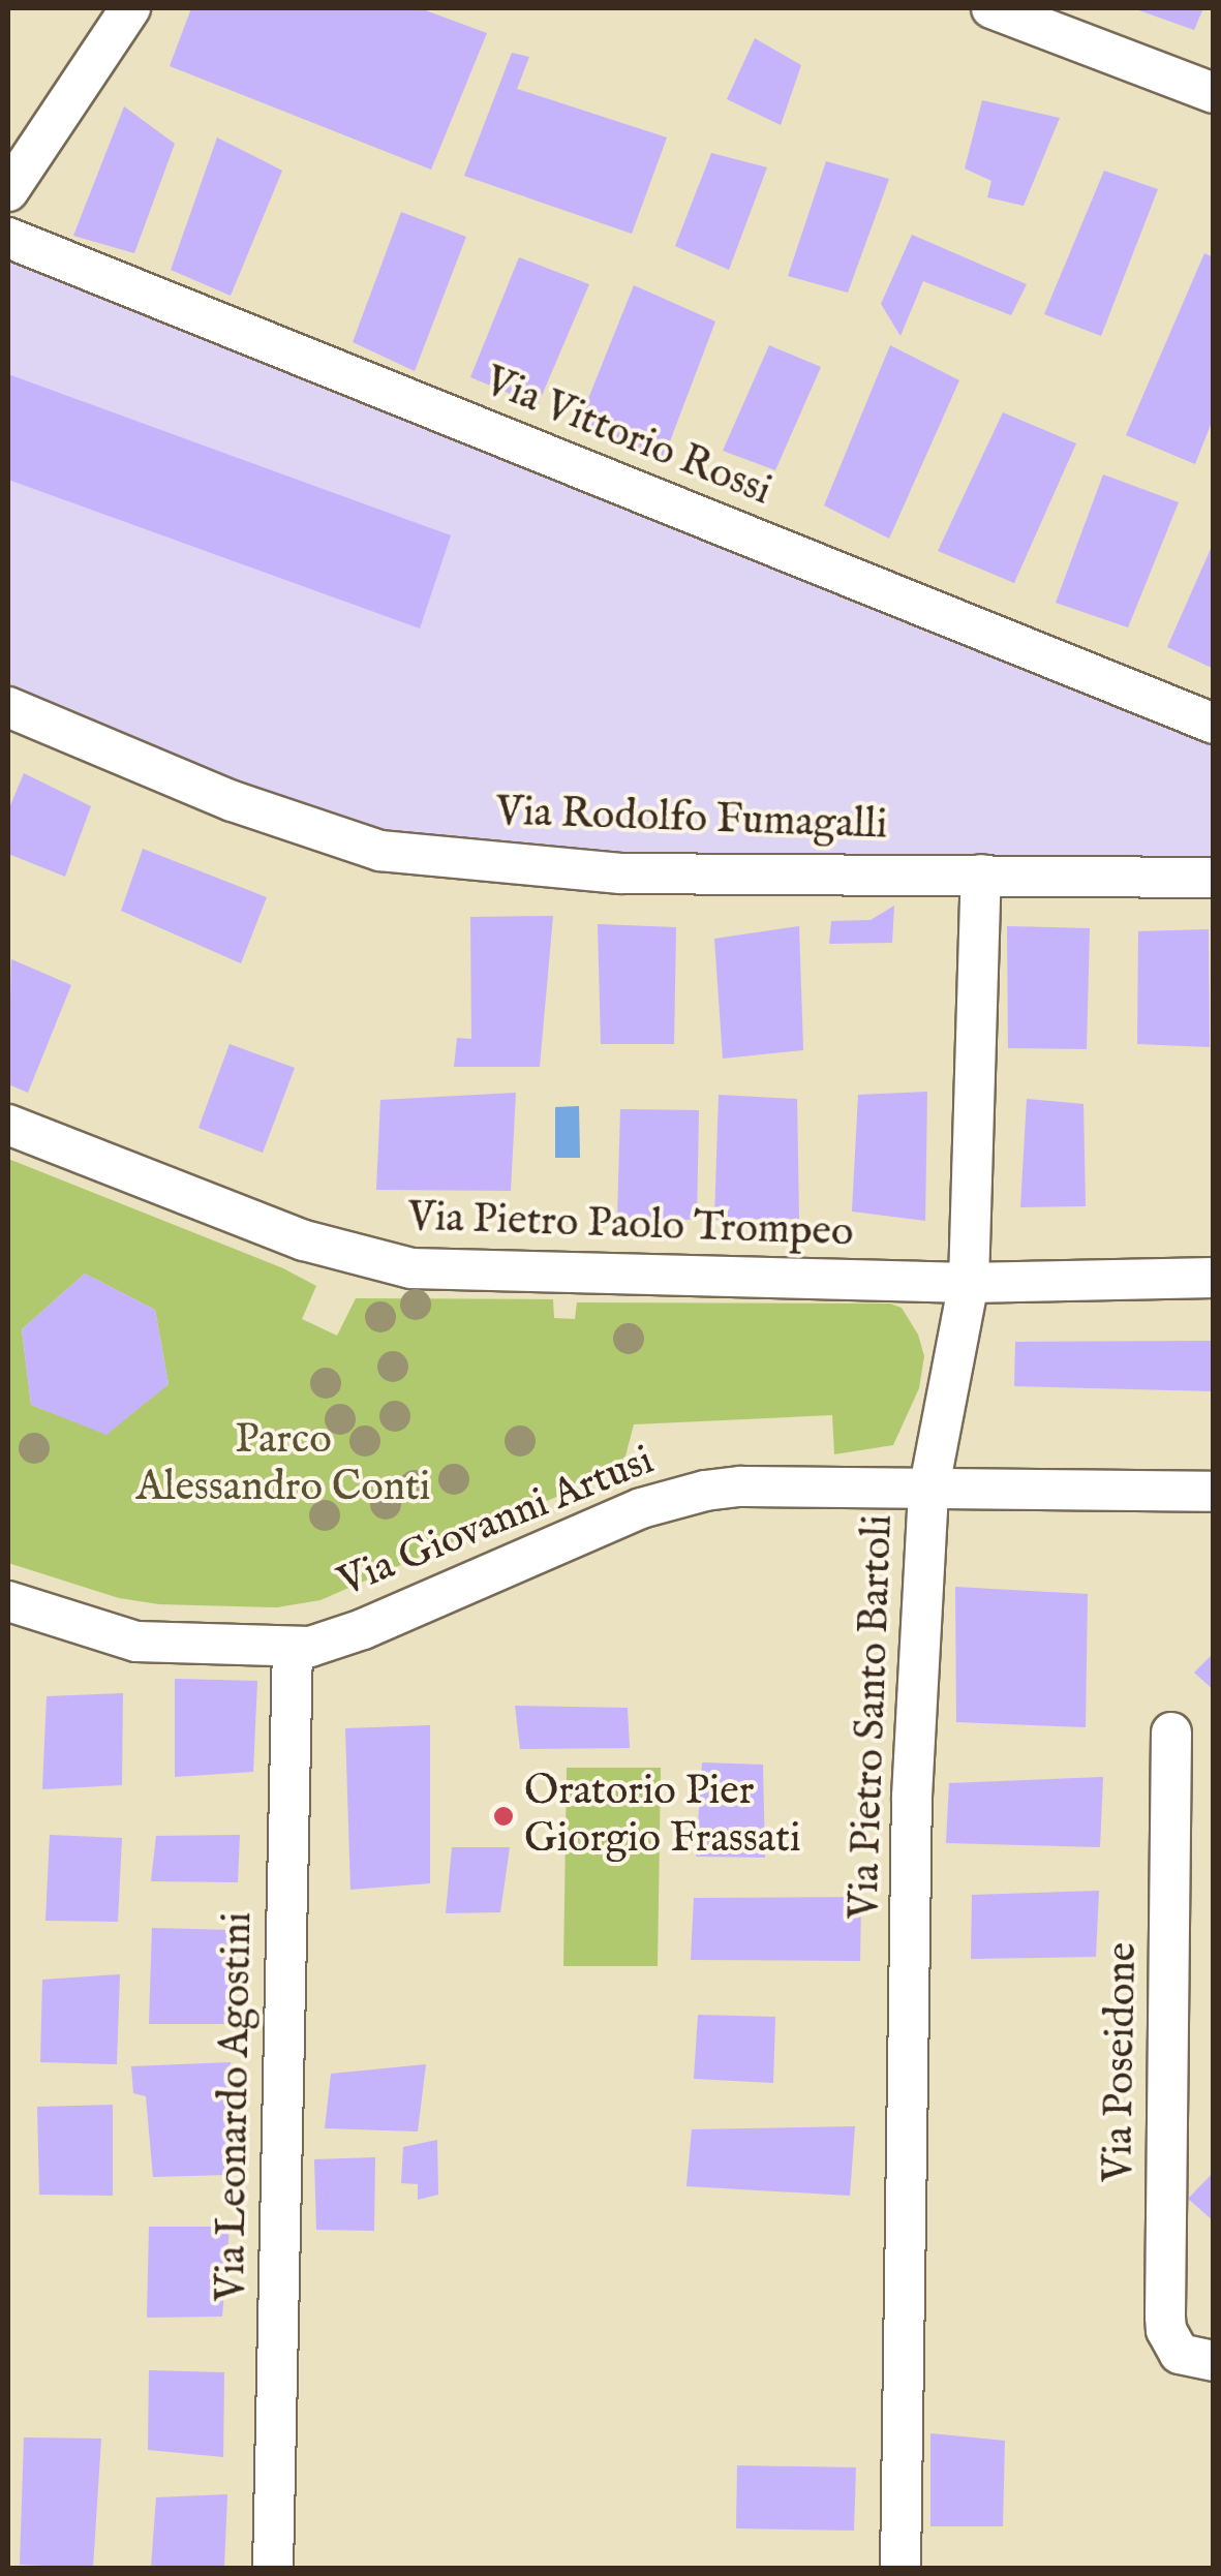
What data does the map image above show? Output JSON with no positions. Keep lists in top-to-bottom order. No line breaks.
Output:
{"streets":{"street":["Via Vittorio Rossi","Via Rodolfo Fumagalli","Via Pietro Paolo Trompeo","Via Giovanni Artusi","Via Pietro Santo Bartoli","Via Poseidone","Via Leonardo Agostini"]},"crossings":[["Via Rodolfo Fumagalli","Via Pietro Santo Bartoli"],["Via Pietro Paolo Trompeo","Via Pietro Santo Bartoli"],["Via Giovanni Artusi","Via Pietro Santo Bartoli"],["Via Giovanni Artusi","Via Leonardo Agostini"]],"parks":["Parco Alessandro Conti"],"places":["Oratorio Pier Giorgio Frassati"]}
